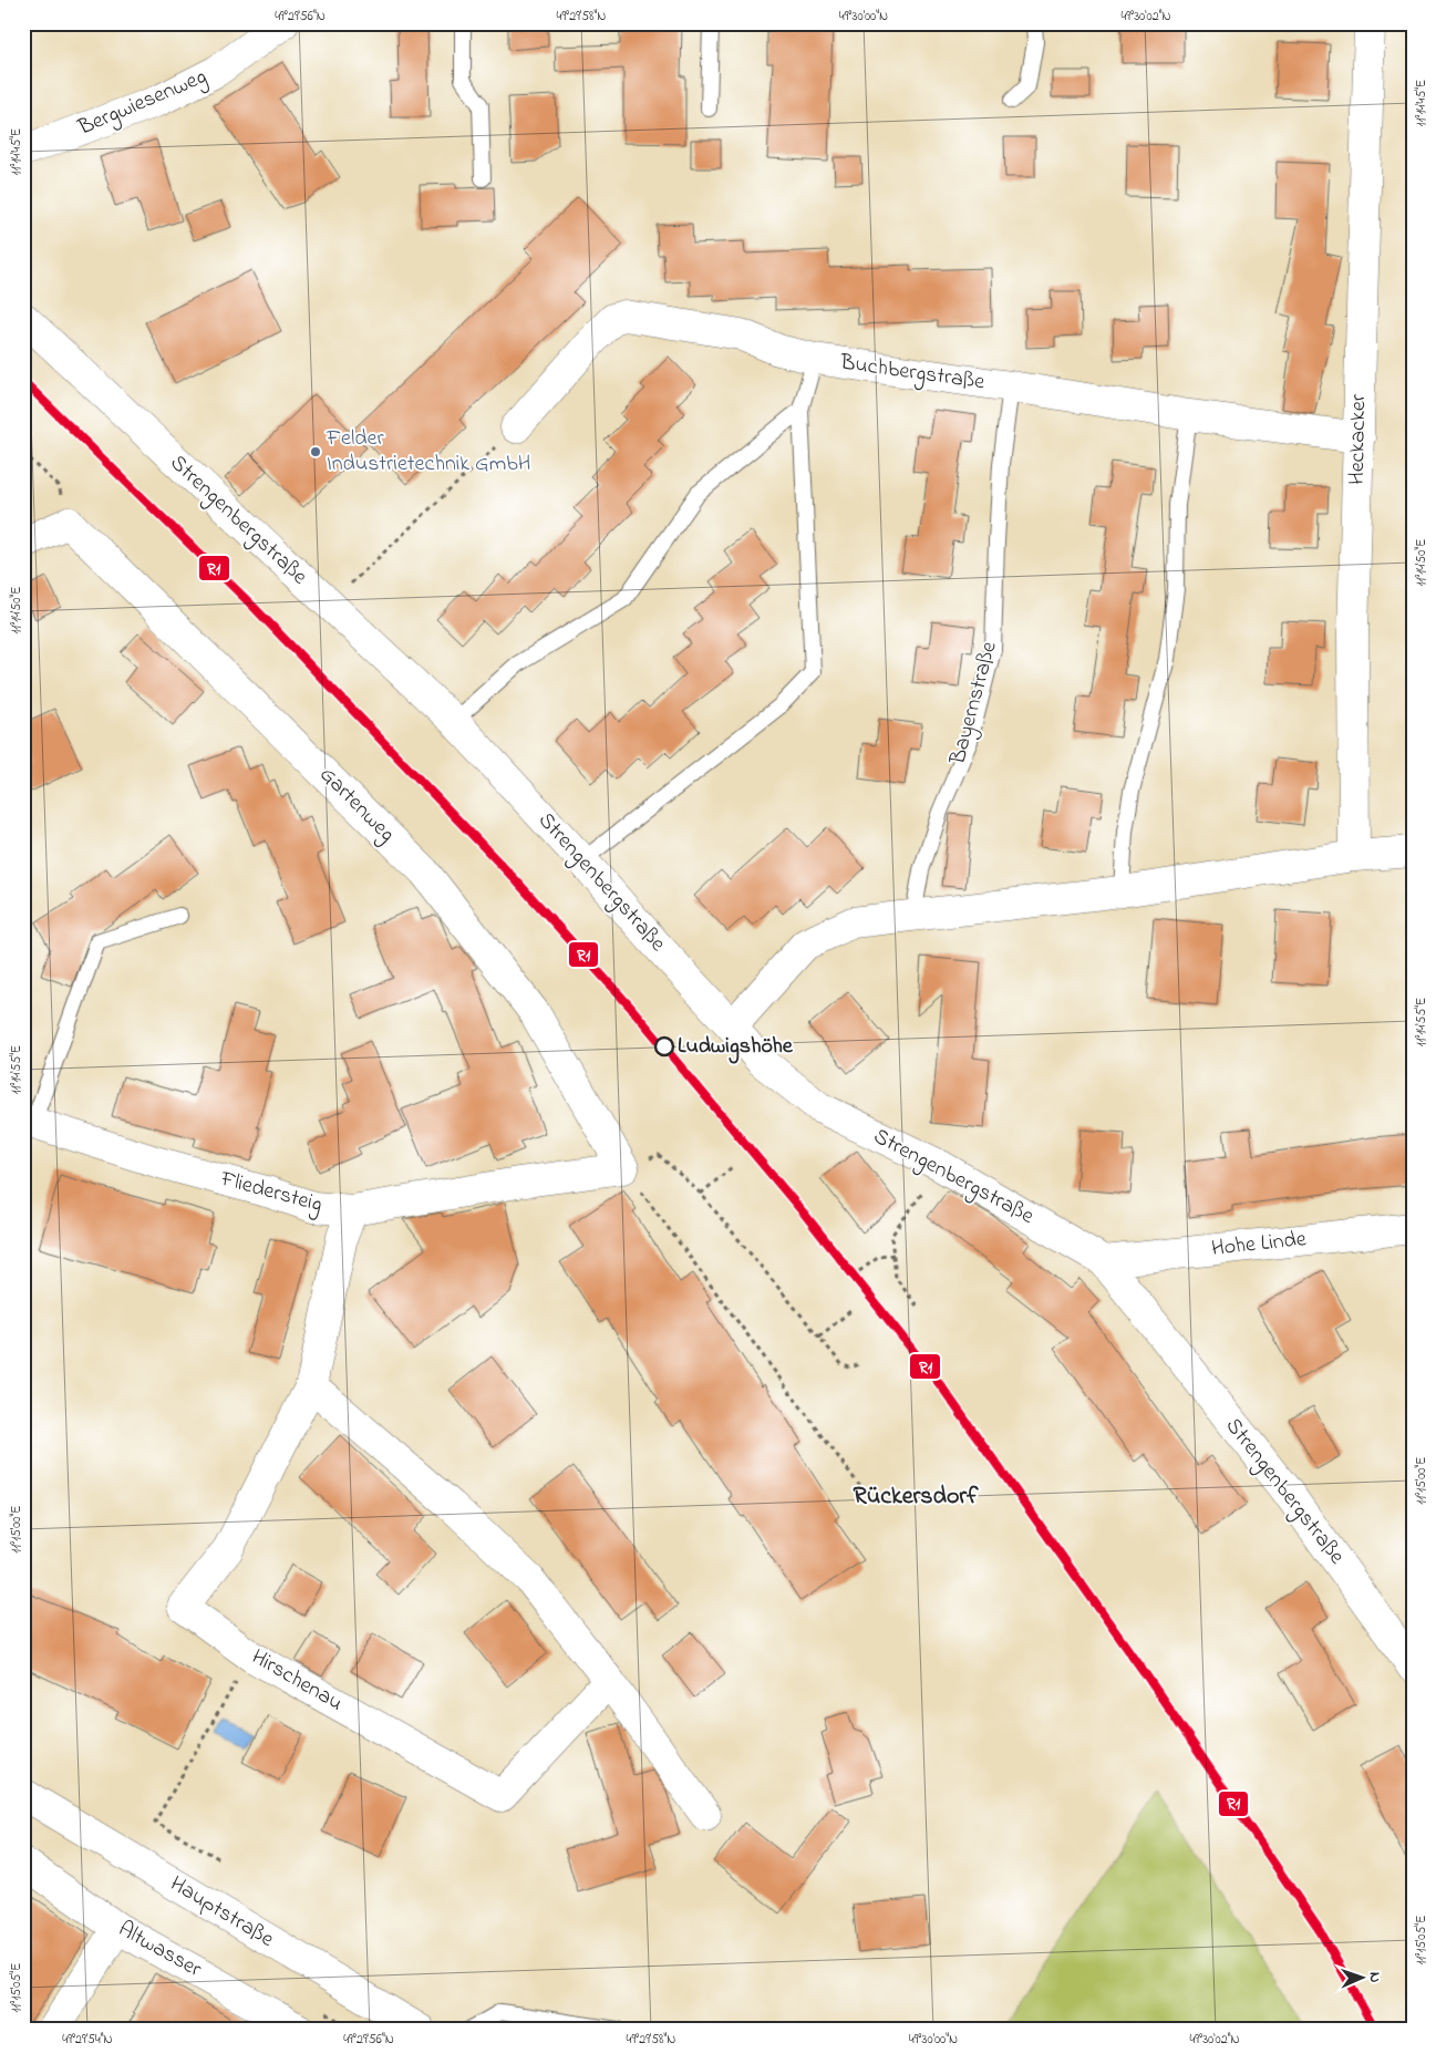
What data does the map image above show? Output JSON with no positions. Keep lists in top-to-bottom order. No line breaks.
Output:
{"streets":{"street":["Bergwiesenweg","Buchbergstraße","Heckacker","Strengenbergstraße","Gartenweg","Fliedersteig","Hohe Linde","Hirschenau","Hauptstraße","Altwasser"],"lane":["Bayernstraße"]},"crossings":[["Buchbergstraße","Heckacker"],["Buchbergstraße","Bayernstraße"],["Strengenbergstraße","Hohe Linde"],["Gartenweg","Fliedersteig"],["Fliedersteig","Hirschenau"]],"districts":["Rückersdorf"],"places":["Felder Industrietechnik GmbH","Ludwigshöhe"],"lines":["transit line R1"],"north":"right","coordinates":["49°29'56\"N","49°29'58\"N","49°30'00\"N","49°30'02\"N","11°14'45\"E","11°14'50\"E","11°14'55\"E","11°15'00\"E","11°15'05\"E","49°29'54\"N"]}
